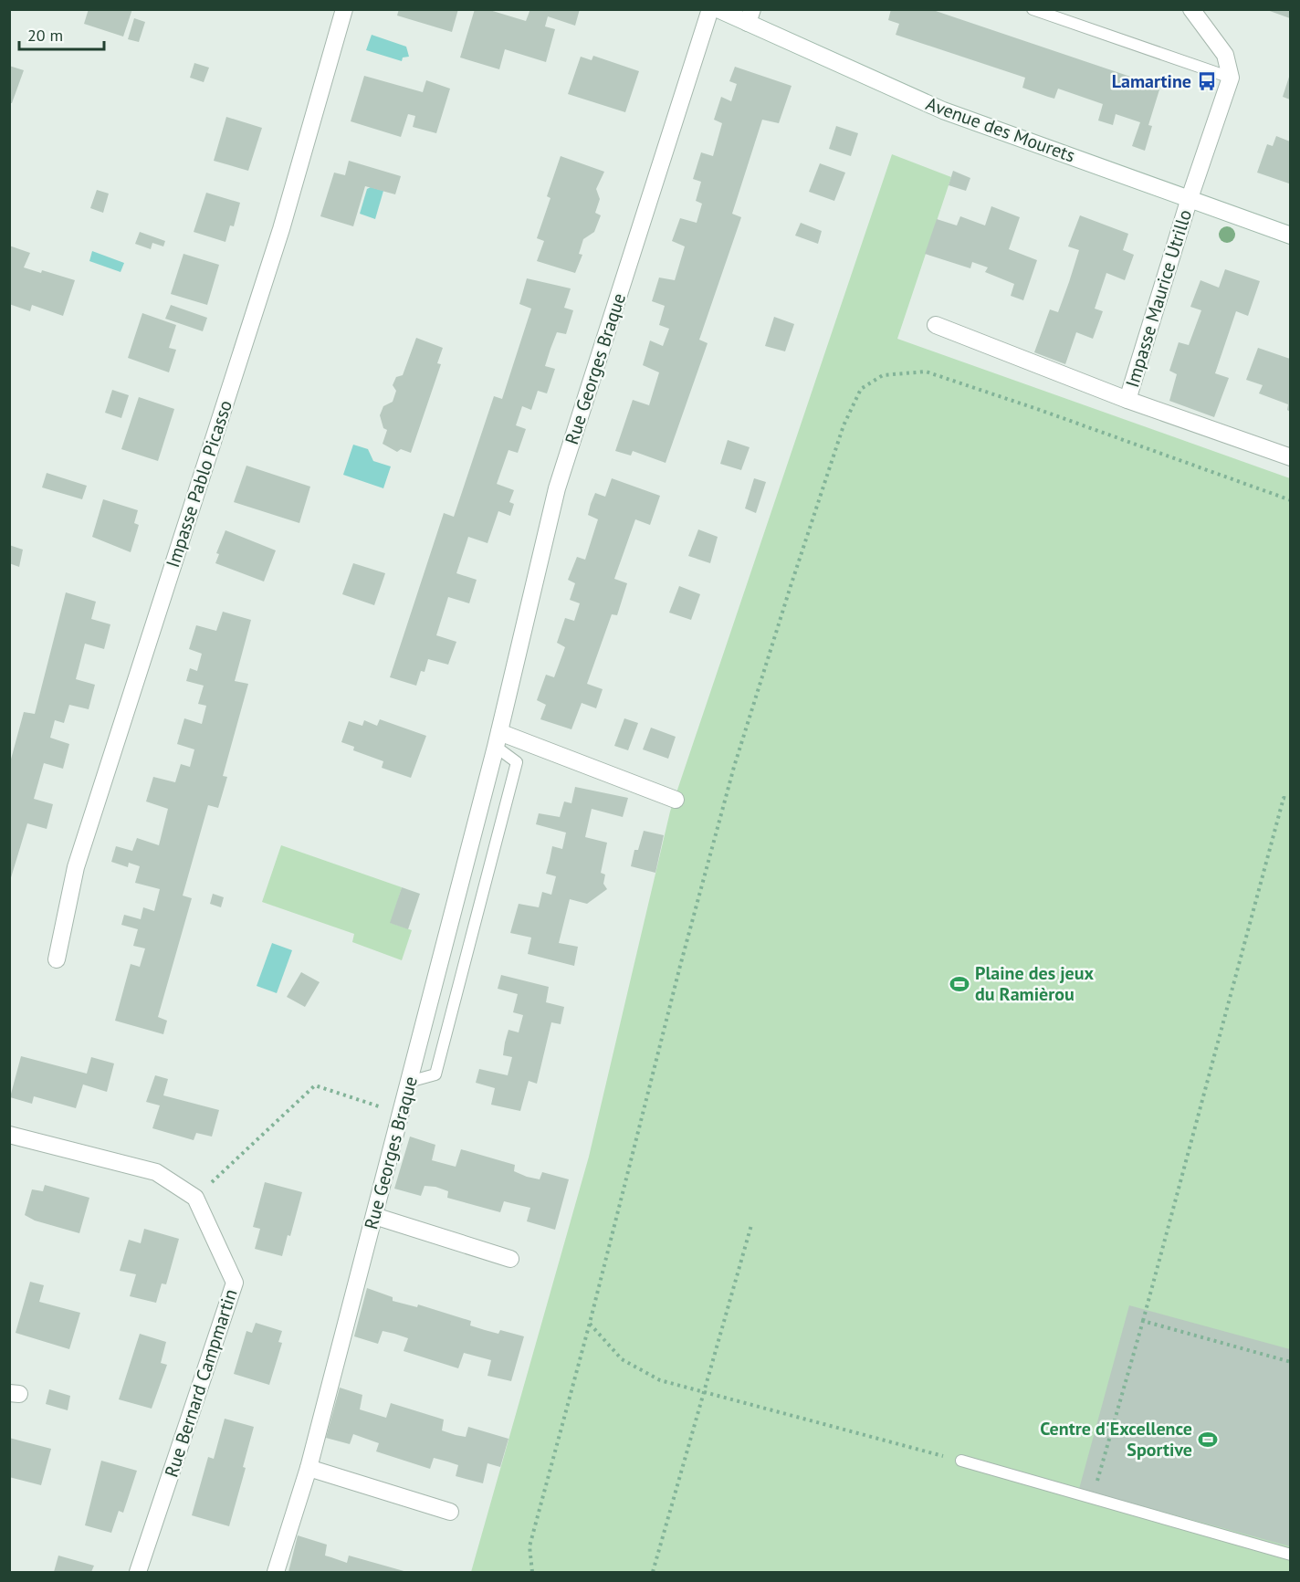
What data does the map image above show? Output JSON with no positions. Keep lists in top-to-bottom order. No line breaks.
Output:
{"streets":{"street":["Avenue des Mourets","Impasse Maurice Utrillo","Rue Georges Braque","Impasse Pablo Picasso","Rue Bernard Campmartin"]},"crossings":[["Avenue des Mourets","Impasse Maurice Utrillo"]],"places":{"bus stop":["Lamartine"],"sports":["Plaine des jeux du Ramièrou","Centre d'Excellence Sportive"]},"scale_bar":"20 m"}
